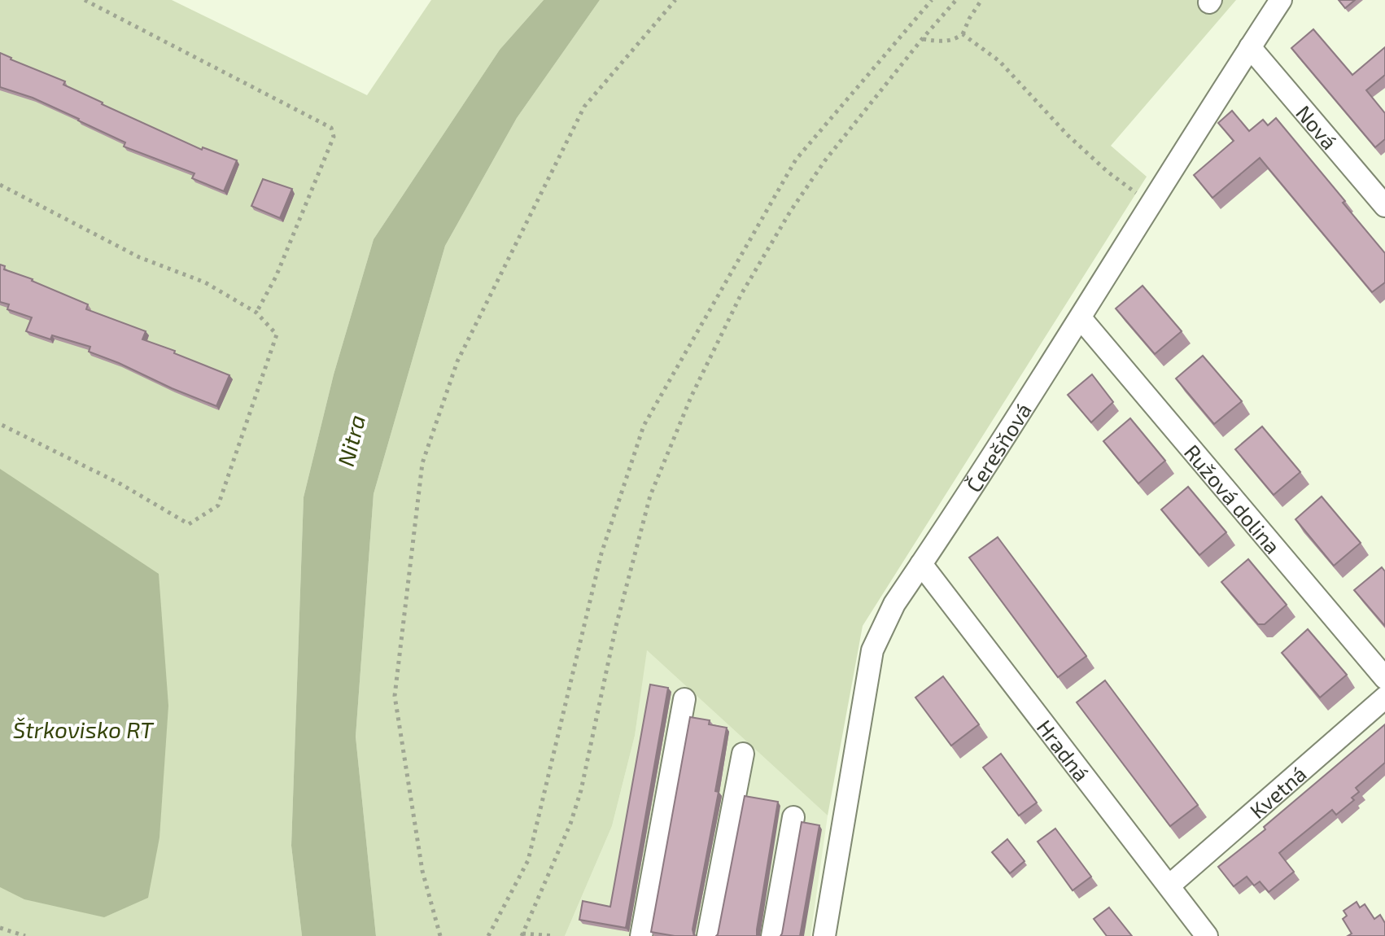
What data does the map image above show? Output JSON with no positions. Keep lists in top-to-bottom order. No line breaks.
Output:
{"streets":{"street":["Nová","Čerešňová","Ružová dolina","Hradná","Kvetná"]},"crossings":[["Nová","Čerešňová"],["Čerešňová","Ružová dolina"],["Čerešňová","Hradná"],["Hradná","Kvetná"]],"water":["Nitra","Štrkovisko RT"]}
